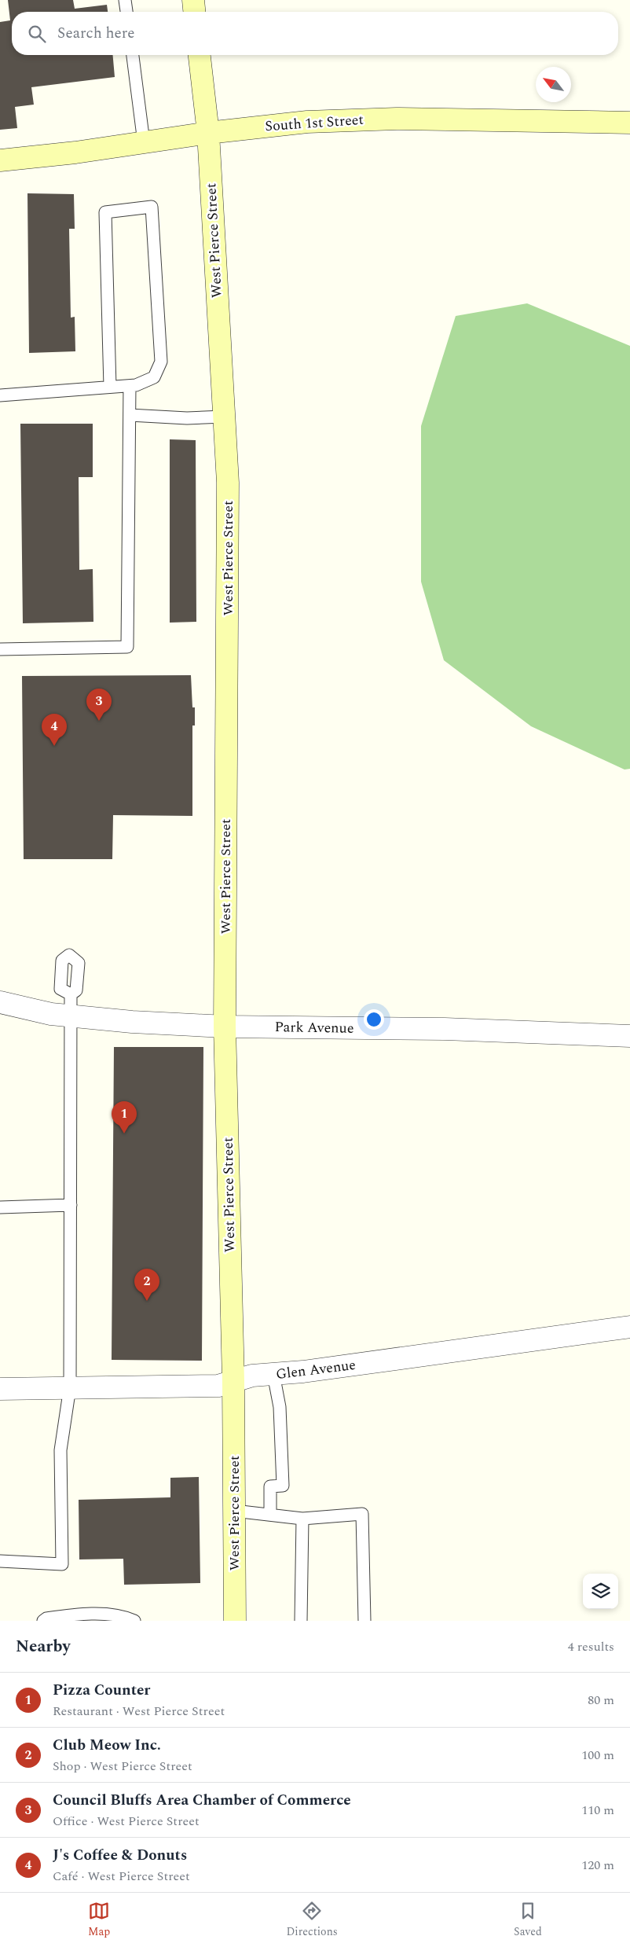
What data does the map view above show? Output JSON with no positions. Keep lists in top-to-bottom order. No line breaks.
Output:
{"streets":{"main road":["South 1st Street","West Pierce Street"],"street":["Park Avenue","Glen Avenue"]},"crossings":[["South 1st Street","West Pierce Street"],["West Pierce Street","Park Avenue"],["West Pierce Street","Glen Avenue"]],"north":"top left","page":{"search":"Search here","pins":["3","4","1","2"],"heading":["Nearby","4 results"],"list":[{"mark":"1","name":"Pizza Counter","note":"Restaurant · West Pierce Street","value":"80 m"},{"mark":"2","name":"Club Meow Inc.","note":"Shop · West Pierce Street","value":"100 m"},{"mark":"3","name":"Council Bluffs Area Chamber of Commerce","note":"Office · West Pierce Street","value":"110 m"},{"mark":"4","name":"J's Coffee & Donuts","note":"Café · West Pierce Street","value":"120 m"}],"nav":["Map","Directions","Saved"]}}
